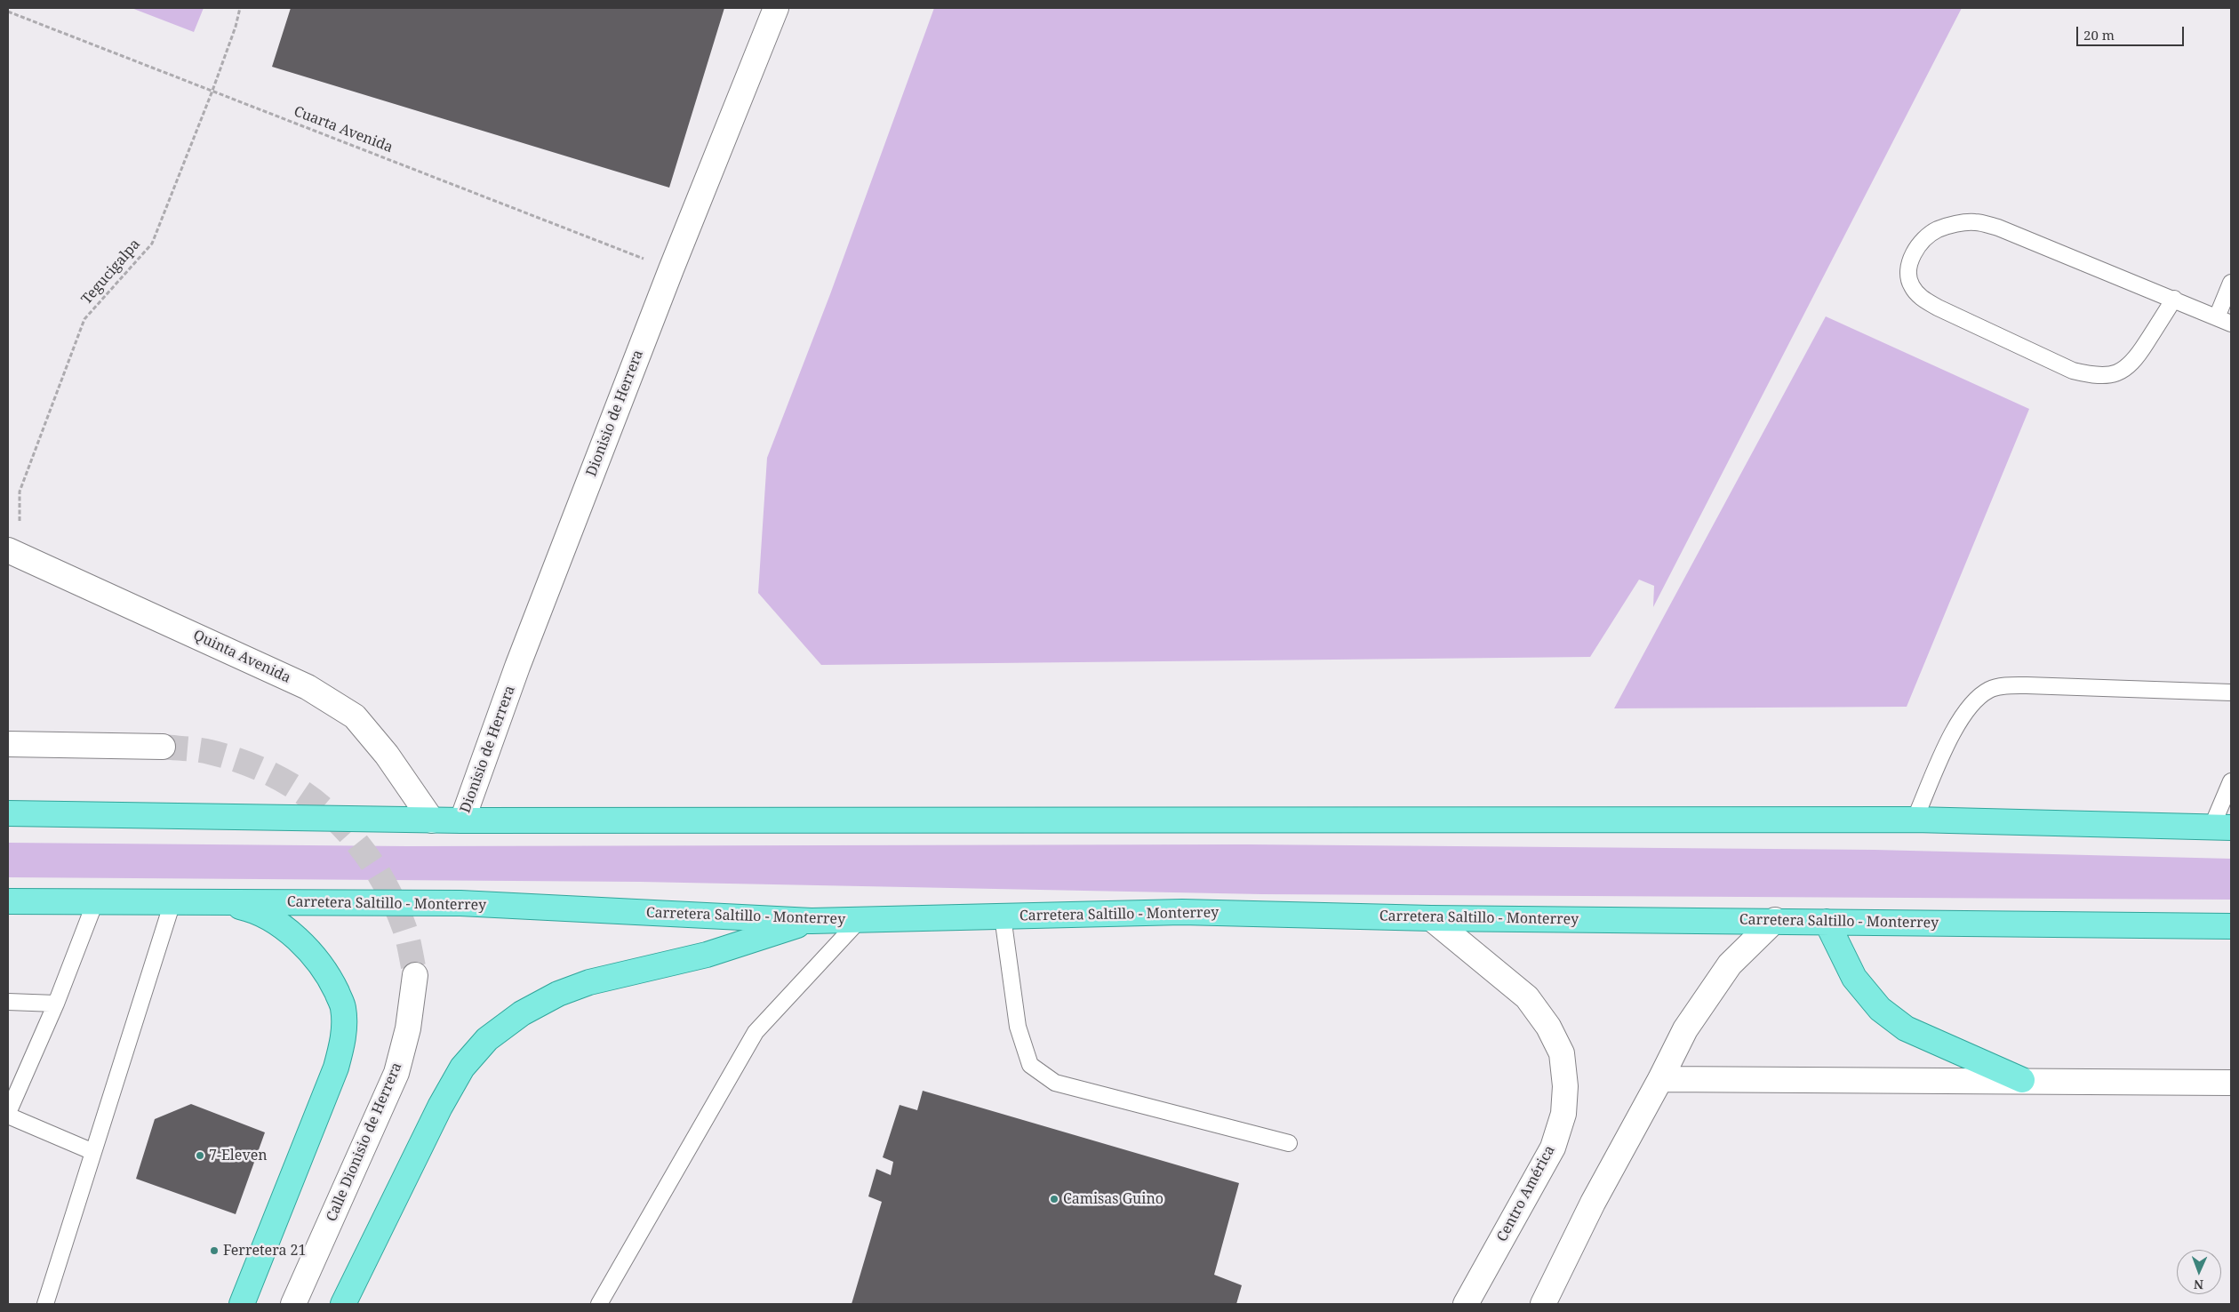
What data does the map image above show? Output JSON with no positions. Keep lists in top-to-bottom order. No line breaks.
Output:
{"streets":{"main road":["Carretera Saltillo - Monterrey"],"street":["Dionisio de Herrera","Quinta Avenida","Calle Dionisio de Herrera","Centro América"],"path":["Cuarta Avenida","Tegucigalpa"]},"crossings":[["Cuarta Avenida","Tegucigalpa"],["Cuarta Avenida","Dionisio de Herrera"],["Tegucigalpa","Quinta Avenida"],["Carretera Saltillo - Monterrey","Centro América"]],"places":["7-Eleven","Camisas Guino","Ferretera 21"],"scale_bar":"20 m","north":"bottom"}
